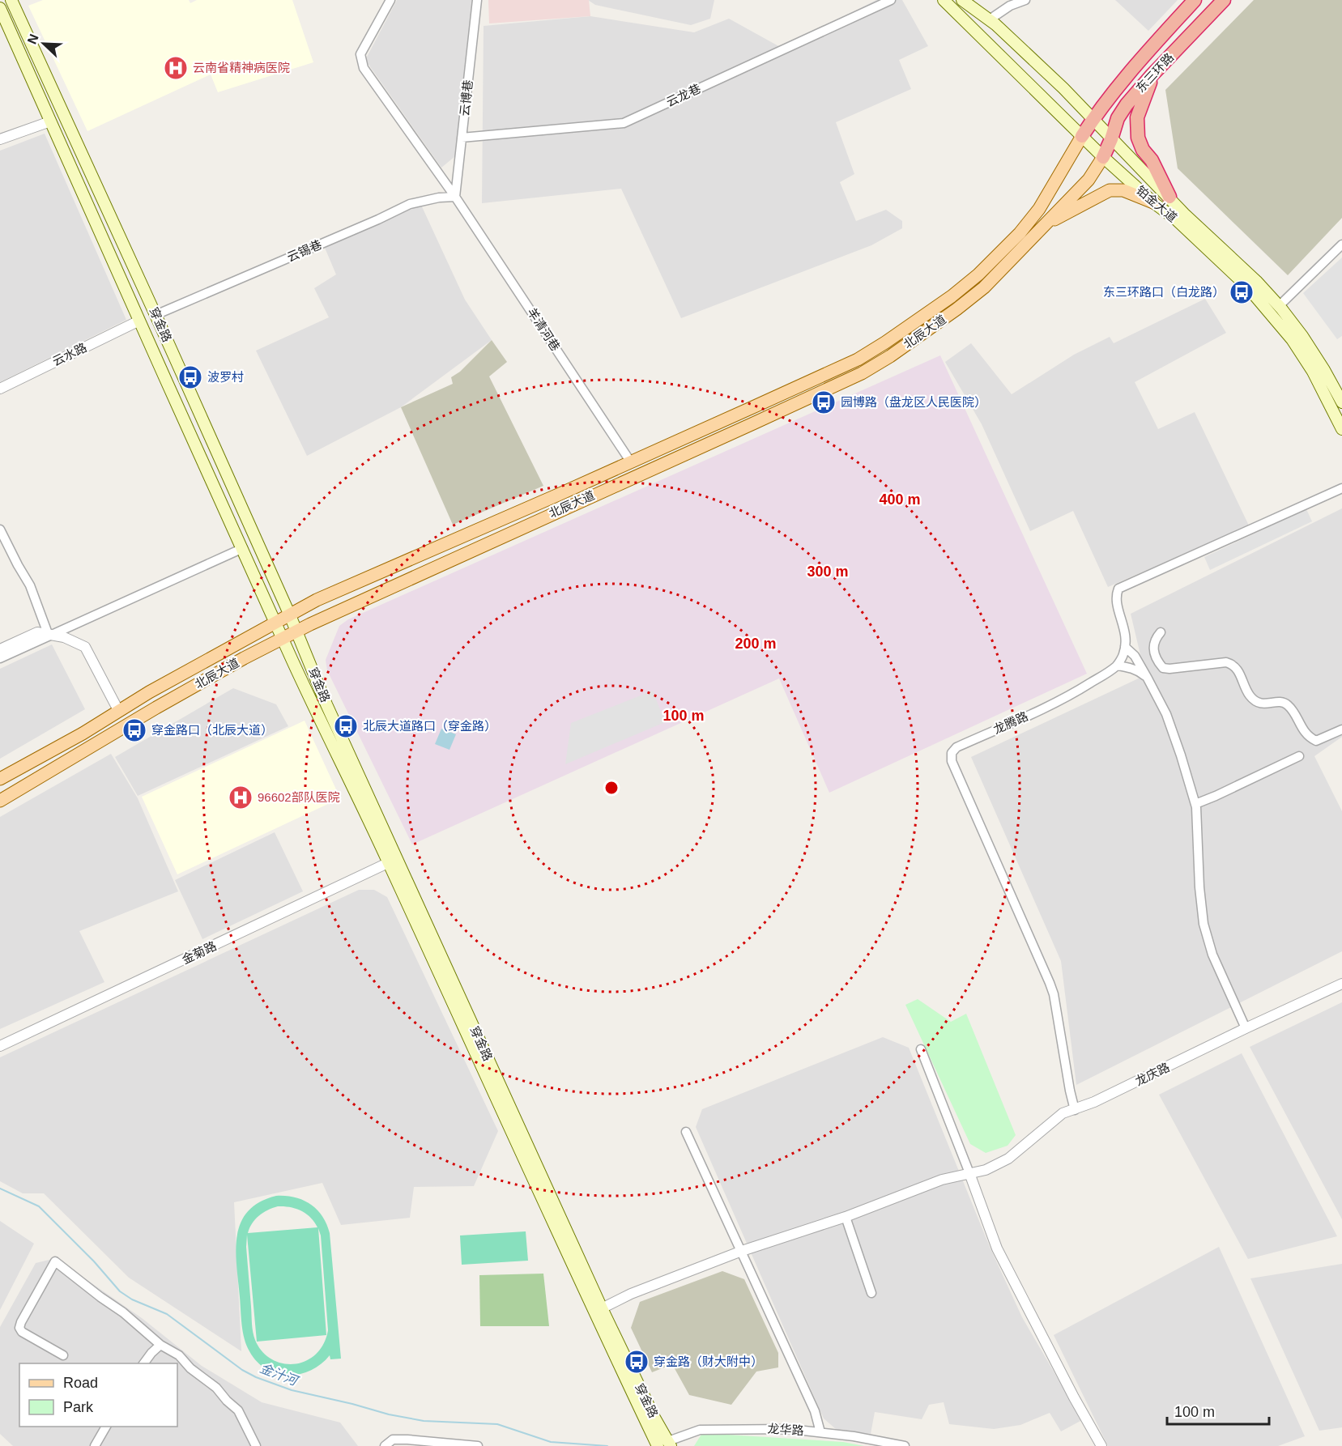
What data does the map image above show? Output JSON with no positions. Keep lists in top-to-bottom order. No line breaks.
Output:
{"streets":{"highway":["东三环路"],"main road":["铂金大道","穿金路","北辰大道"],"street":["云龙巷","云博巷","云锡巷","羊清河巷","云水路","龙腾路","金菊路","龙庆路","龙华路"]},"crossings":[["东三环路","铂金大道"],["东三环路","北辰大道"],["云龙巷","云博巷"],["云博巷","云锡巷"],["云博巷","羊清河巷"],["铂金大道","北辰大道"],["云锡巷","穿金路"],["云锡巷","羊清河巷"],["穿金路","北辰大道"],["穿金路","云水路"],["穿金路","金菊路"],["穿金路","龙庆路"],["穿金路","龙华路"],["羊清河巷","北辰大道"],["龙腾路","龙庆路"]],"water":["金汁河"],"places":{"hospital":["云南省精神病医院","96602部队医院"],"bus stop":["东三环路口（白龙路）","波罗村","园博路（盘龙区人民医院）","北辰大道路口（穿金路）","穿金路口（北辰大道）","穿金路（财大附中）"]},"legend":["Road","Park"],"scale_bar":"100 m","north":"top left","rings":["400 m","300 m","200 m","100 m"]}
